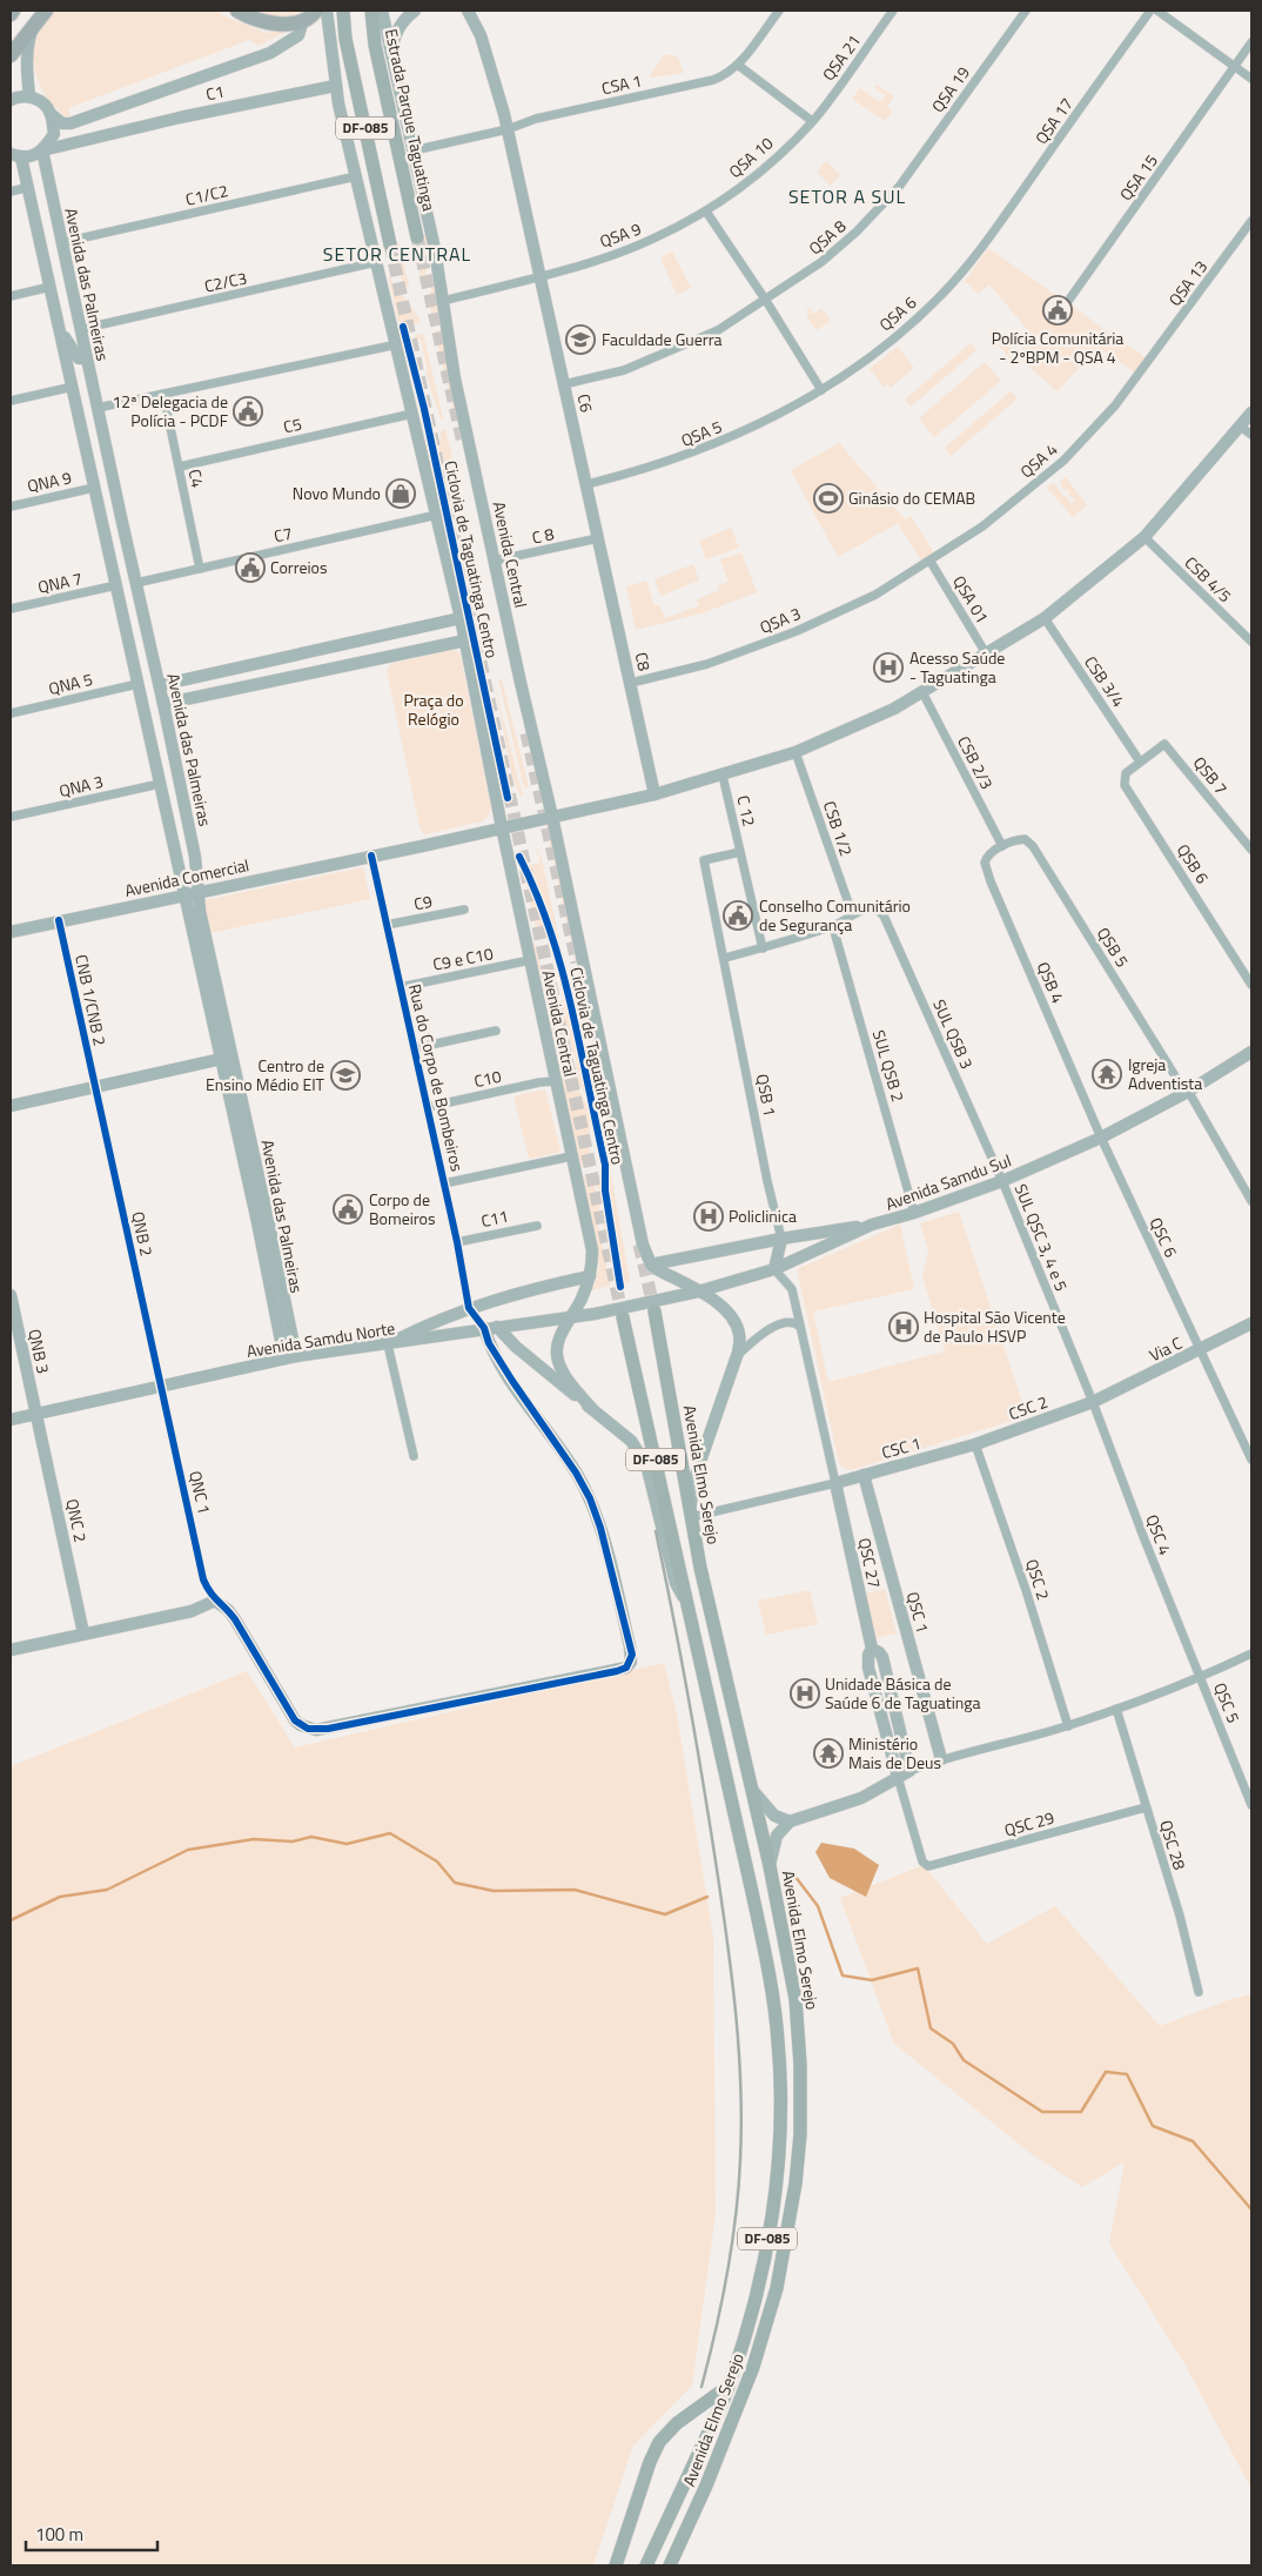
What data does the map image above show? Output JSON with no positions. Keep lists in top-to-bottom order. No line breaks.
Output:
{"streets":{"main road":["C1","Estrada Parque Taguatinga","DF-085","Avenida das Palmeiras","C6","Avenida Central","C8","Avenida Comercial","Avenida Samdu Sul","Avenida Samdu Norte","Via C","QNB 3","CSC 2","CSC 1","Avenida Elmo Serejo","QNC 2","QSC 27","QSC 1"],"street":["QSA 21","CSA 1","QSA 19","QSA 17","QSA 10","QSA 15","C1/C2","QSA 9","QSA 8","C2/C3","QSA 13","QSA 6","C5","QSA 5","QSA 4","C4","QNA 9","C7","C 8","CSB 4/5","QNA 7","QSA 01","QSA 3","CSB 3/4","QNA 5","CSB 2/3","QSB 7","QNA 3","C 12","CSB 1/2","QSB 6","C9","QSB 5","C9 e C10","QSB 4","CNB 1/CNB 2","SUL QSB 3","SUL QSB 2","Rua do Corpo de Bombeiros","C10","QSB 1","C11","QNB 2","SUL QSC 3, 4 e 5","QSC 6","QNC 1","QSC 4","QSC 2","QSC 5","QSC 29","QSC 28"],"cycle path":["Ciclovia de Taguatinga Centro"]},"crossings":[["QSA 21","QSA 10"],["CSA 1","C6"],["CSA 1","Avenida Central"],["QSA 19","QSA 8"],["C1","Avenida das Palmeiras"],["C1","Avenida Central"],["QSA 17","QSA 6"],["QSA 10","QSA 9"],["C1/C2","Avenida das Palmeiras"],["C1/C2","Avenida Central"],["QSA 9","C6"],["QSA 9","Avenida Central"],["QSA 8","C6"],["C2/C3","Avenida das Palmeiras"],["C2/C3","Avenida Central"],["QSA 13","QSA 4"],["Avenida das Palmeiras","QNA 9"],["Avenida das Palmeiras","C7"],["Avenida das Palmeiras","QNA 7"],["Avenida das Palmeiras","QNA 5"],["Avenida das Palmeiras","QNA 3"],["Avenida das Palmeiras","Avenida Comercial"],["Avenida das Palmeiras","Avenida Samdu Norte"],["QSA 6","QSA 5"],["C6","QSA 5"],["C6","C 8"],["C6","C8"],["C5","C4"],["C5","Avenida Central"],["QSA 4","QSA 01"],["QSA 4","QSA 3"],["C4","C7"],["C7","Avenida Central"],["C 8","Avenida Central"],["C 8","C8"],["Avenida Central","Avenida Comercial"],["Avenida Central","C9 e C10"],["Avenida Central","C10"],["Avenida Central","Avenida Samdu Norte"],["QSA 01","QSA 3"],["QSA 3","C8"],["CSB 3/4","QSB 7"],["CSB 3/4","QSB 6"],["CSB 2/3","QSB 5"],["CSB 2/3","QSB 4"],["QSB 7","QSB 6"],["C 12","QSB 1"],["CSB 1/2","SUL QSB 3"],["Avenida Comercial","CNB 1/CNB 2"],["Avenida Comercial","Rua do Corpo de Bombeiros"],["C9","Rua do Corpo de Bombeiros"],["QSB 5","QSB 4"],["QSB 5","Avenida Samdu Sul"],["C9 e C10","Rua do Corpo de Bombeiros"],["QSB 4","Avenida Samdu Sul"],["QSB 4","QSC 6"],["CNB 1/CNB 2","QNB 2"],["SUL QSB 3","Avenida Samdu Sul"],["SUL QSB 3","SUL QSC 3, 4 e 5"],["SUL QSB 2","Avenida Samdu Sul"],["Rua do Corpo de Bombeiros","C10"],["Rua do Corpo de Bombeiros","C11"],["Avenida Samdu Sul","SUL QSC 3, 4 e 5"],["Avenida Samdu Sul","QSC 6"],["Avenida Samdu Sul","Avenida Samdu Norte"],["QNB 2","Avenida Samdu Norte"],["QNB 2","QNC 1"],["SUL QSC 3, 4 e 5","Via C"],["SUL QSC 3, 4 e 5","CSC 2"],["SUL QSC 3, 4 e 5","QSC 4"],["QSC 6","Via C"],["Avenida Samdu Norte","QNB 3"],["Avenida Samdu Norte","QNC 1"],["Avenida Samdu Norte","QNC 2"],["Via C","CSC 2"],["Via C","QSC 4"],["QNB 3","QNC 2"],["CSC 2","CSC 1"],["CSC 2","QSC 4"],["CSC 2","QSC 2"],["CSC 1","QSC 27"],["CSC 1","QSC 2"],["CSC 1","QSC 1"],["QSC 4","QSC 5"],["QSC 27","QSC 29"],["QSC 29","QSC 28"]],"districts":["SETOR A SUL","SETOR CENTRAL"],"parks":["Praça do Relógio"],"places":{"public building":["Polícia Comunitária - 2ºBPM - QSA 4","12ª Delegacia de Polícia - PCDF","Correios","Conselho Comunitário de Segurança","Corpo de Bomeiros"],"school or university":["Faculdade Guerra","Centro de Ensino Médio EIT"],"shop":["Novo Mundo"],"sports":["Ginásio do CEMAB"],"hospital":["Acesso Saúde - Taguatinga","Policlinica","Hospital São Vicente de Paulo HSVP","Unidade Básica de Saúde 6 de Taguatinga"],"temple":["Igreja Adventista","Ministério Mais de Deus"]},"scale_bar":"100 m"}
